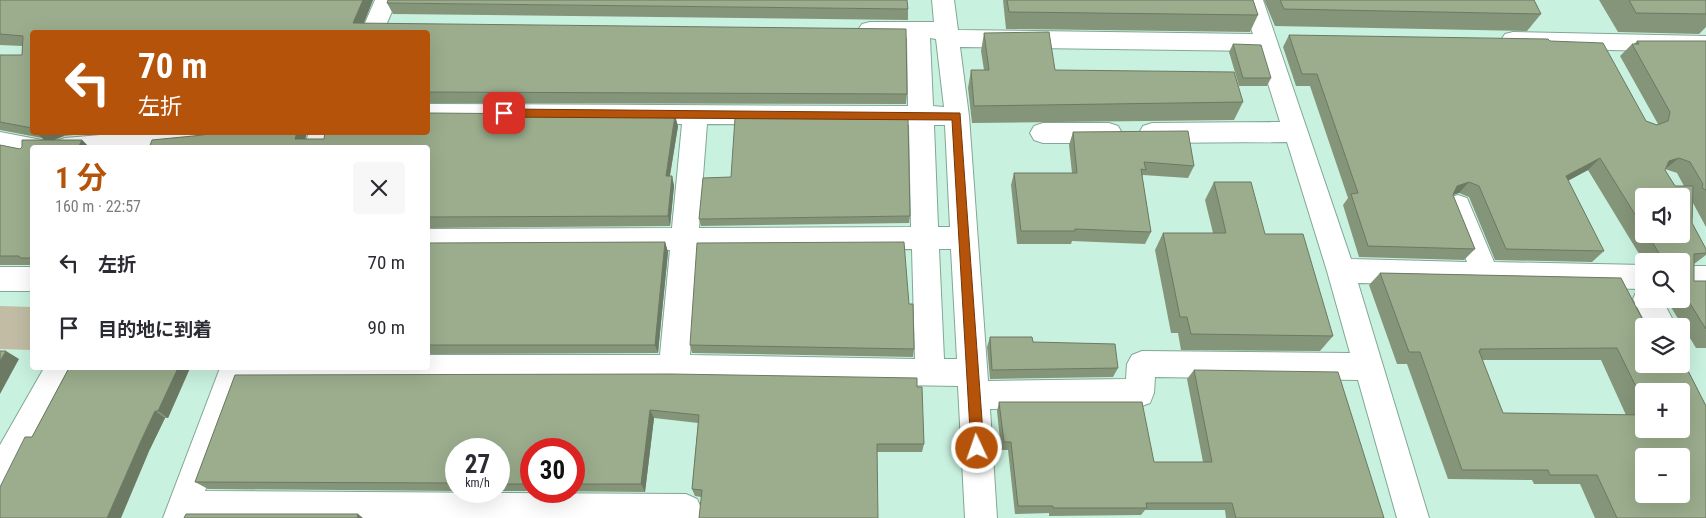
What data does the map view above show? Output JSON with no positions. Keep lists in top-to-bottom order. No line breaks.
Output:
{"page":{"turn":["70 m","左折"],"heading":["1 分","160 m · 22:57"],"map_buttons":["+","−"],"list":[{"name":"左折","value":"70 m"},{"name":"目的地に到着","value":"90 m"}],"speed":"27 km/h","limit":"30"}}
